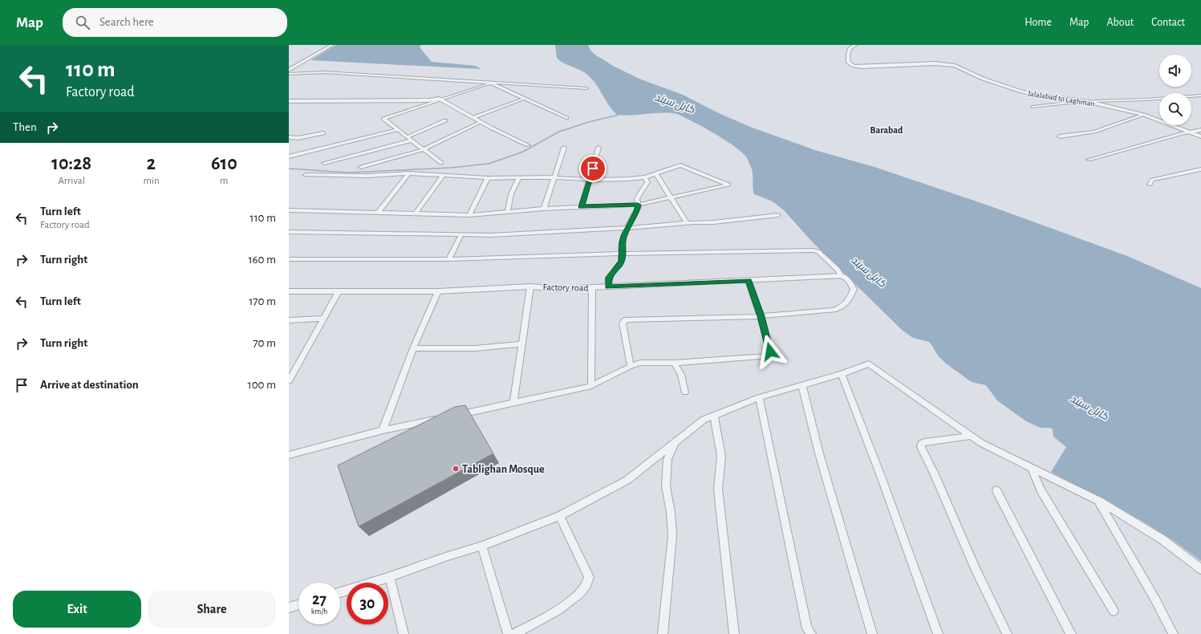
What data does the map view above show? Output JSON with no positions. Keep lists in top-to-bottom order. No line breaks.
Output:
{"streets":{"street":["Jalalabad to Laghman","Factory road"]},"districts":["Barabad"],"water":["کابل سيند"],"places":["Tablighan Mosque"],"page":{"header":"Map","search":"Search here","nav":["Home","Map","About","Contact"],"turn":["110 m","Factory road"],"then":"Then","eta":["10:28","Arrival","2","min","610","m"],"list":[{"name":"Turn left","note":"Factory road","value":"110 m"},{"name":"Turn right","value":"160 m"},{"name":"Turn left","value":"170 m"},{"name":"Turn right","value":"70 m"},{"name":"Arrive at destination","value":"100 m"}],"speed":"27 km/h","limit":"30","buttons":["Exit","Share"]}}
